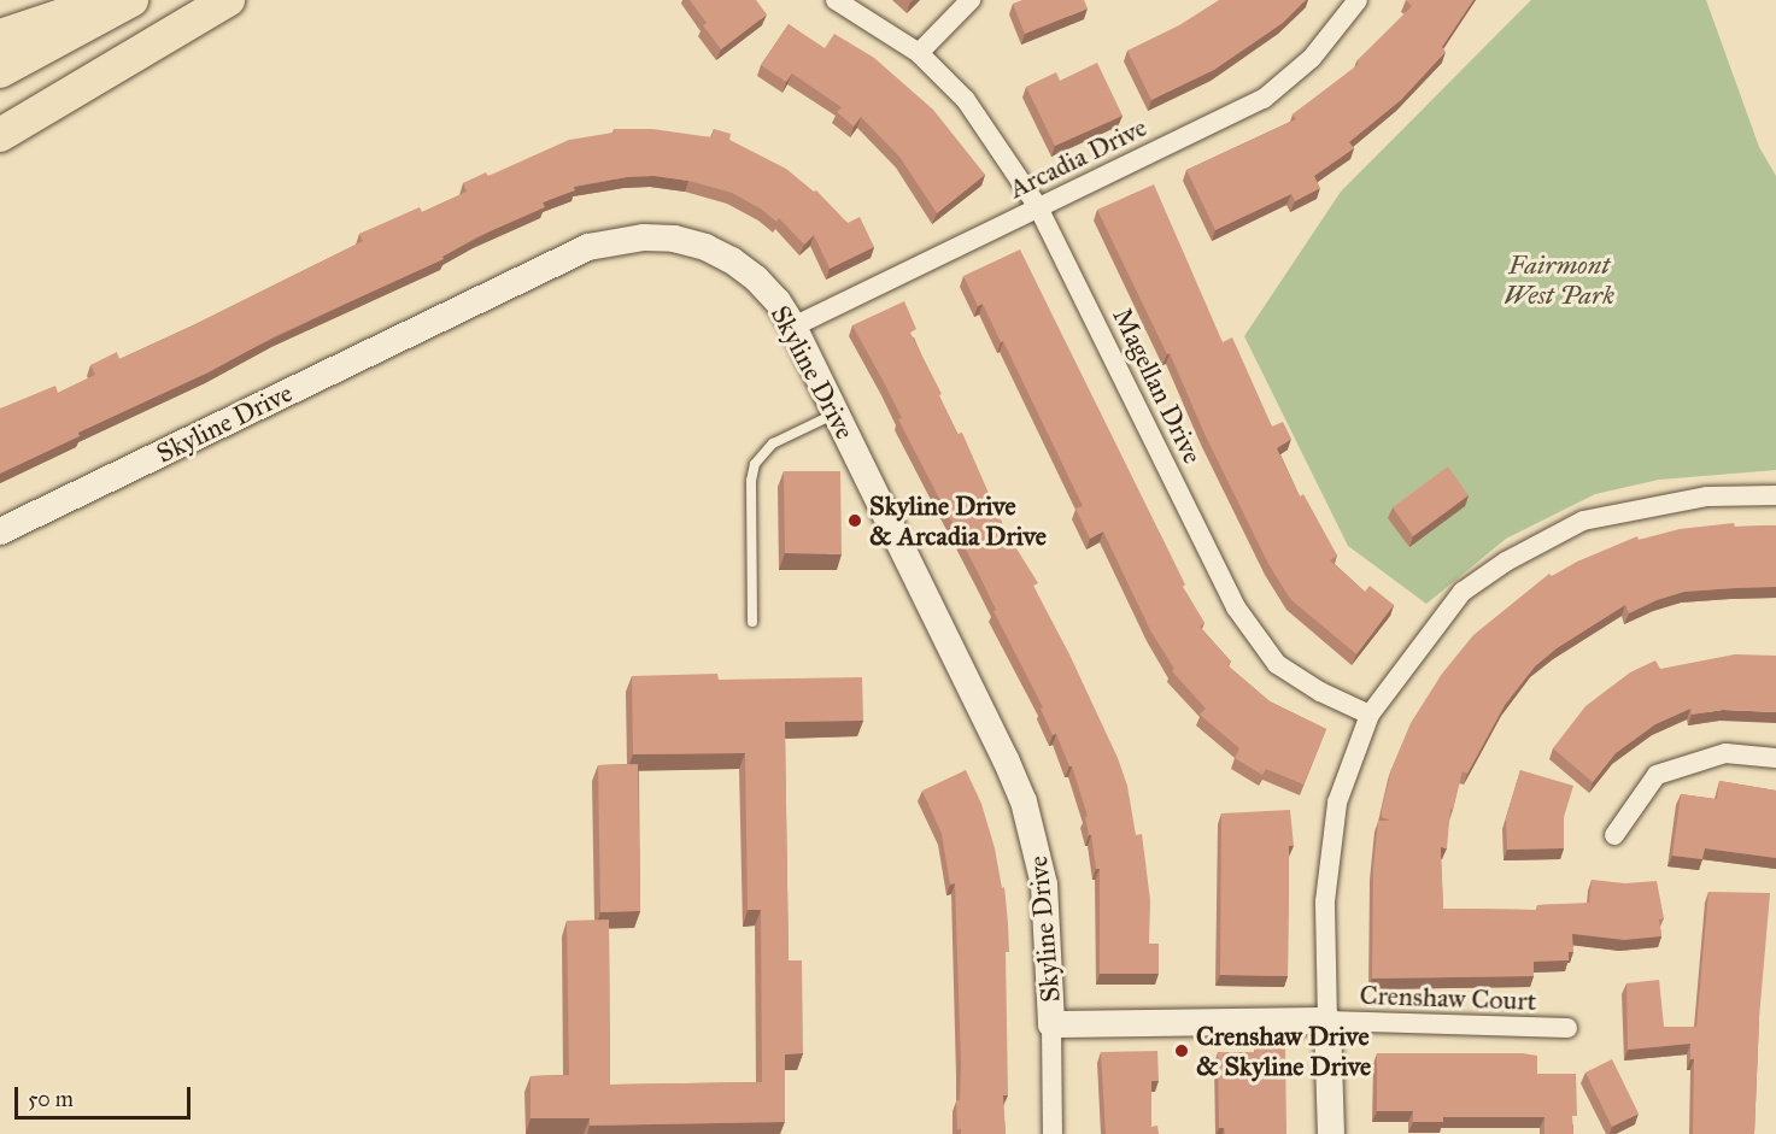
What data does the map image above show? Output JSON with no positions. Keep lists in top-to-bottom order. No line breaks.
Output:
{"streets":{"street":["Arcadia Drive","Skyline Drive","Magellan Drive","Crenshaw Court"]},"crossings":[["Arcadia Drive","Skyline Drive"],["Arcadia Drive","Magellan Drive"]],"parks":["Fairmont West Park"],"places":["Skyline Drive & Arcadia Drive","Crenshaw Drive & Skyline Drive"],"scale_bar":"50 m"}
